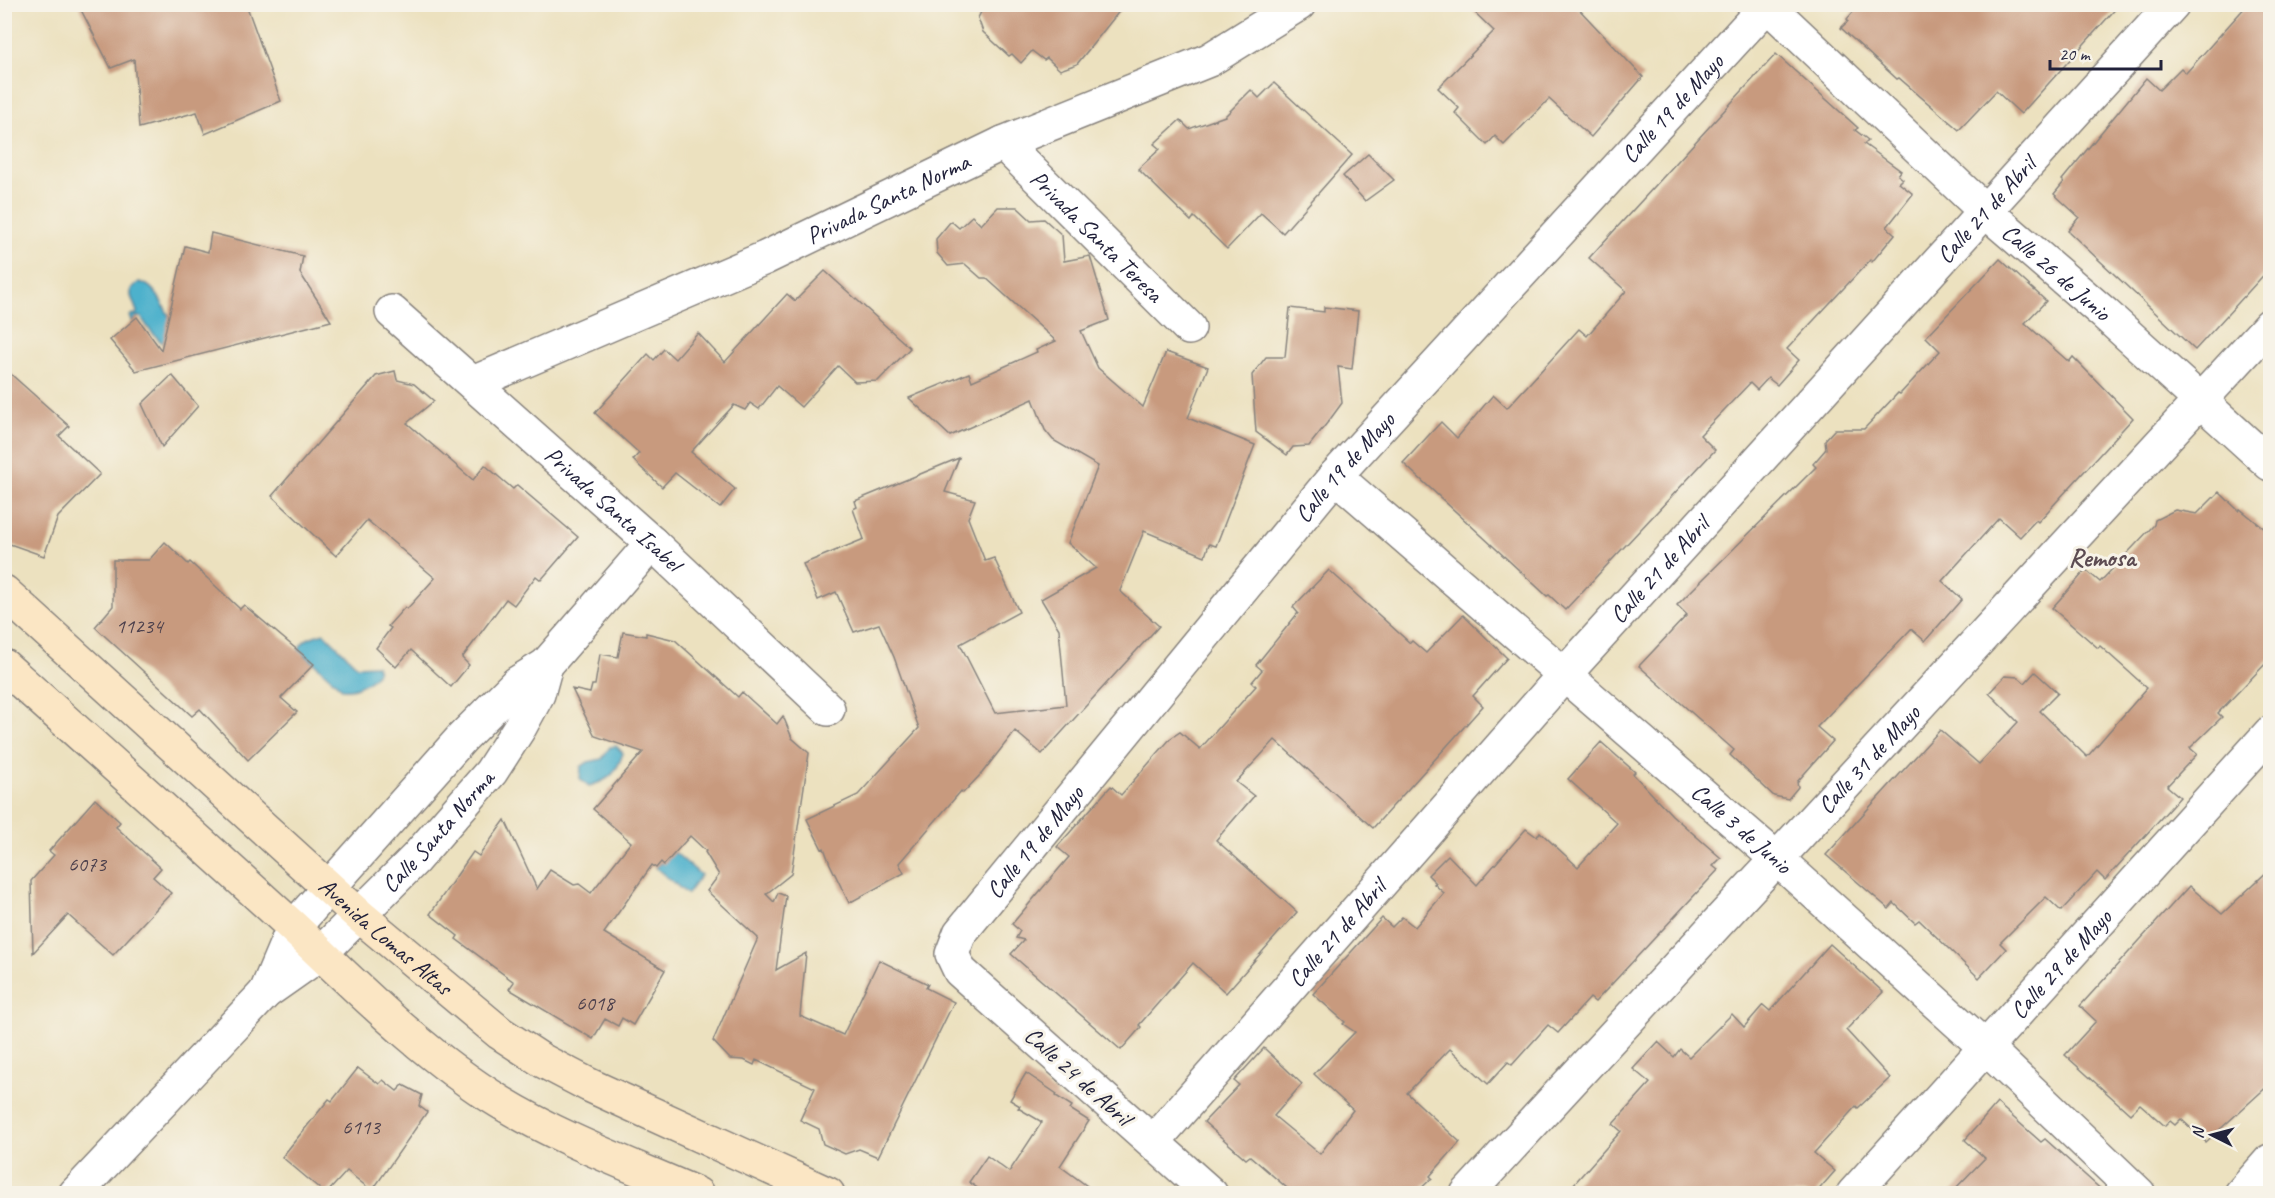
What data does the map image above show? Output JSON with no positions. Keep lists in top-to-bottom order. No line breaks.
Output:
{"streets":{"main road":["Avenida Lomas Altas"],"street":["Calle 19 de Mayo","Privada Santa Norma","Calle 21 de Abril","Privada Santa Teresa","Calle 26 de Junio","Privada Santa Isabel","Calle 31 de Mayo","Calle 3 de Junio","Calle Santa Norma","Calle 29 de Mayo","Calle 24 de Abril"]},"crossings":[["Calle 19 de Mayo","Calle 26 de Junio"],["Calle 19 de Mayo","Calle 3 de Junio"],["Calle 19 de Mayo","Calle 24 de Abril"],["Privada Santa Norma","Privada Santa Teresa"],["Privada Santa Norma","Privada Santa Isabel"],["Calle 21 de Abril","Calle 26 de Junio"],["Calle 21 de Abril","Calle 3 de Junio"],["Calle 21 de Abril","Calle 24 de Abril"],["Calle 26 de Junio","Calle 31 de Mayo"],["Privada Santa Isabel","Calle Santa Norma"],["Calle 31 de Mayo","Calle 3 de Junio"],["Calle 3 de Junio","Calle 29 de Mayo"],["Calle Santa Norma","Avenida Lomas Altas"]],"districts":["Remosa"],"house_numbers":["11234","6073","6018","6113"],"scale_bar":"20 m","north":"left"}
